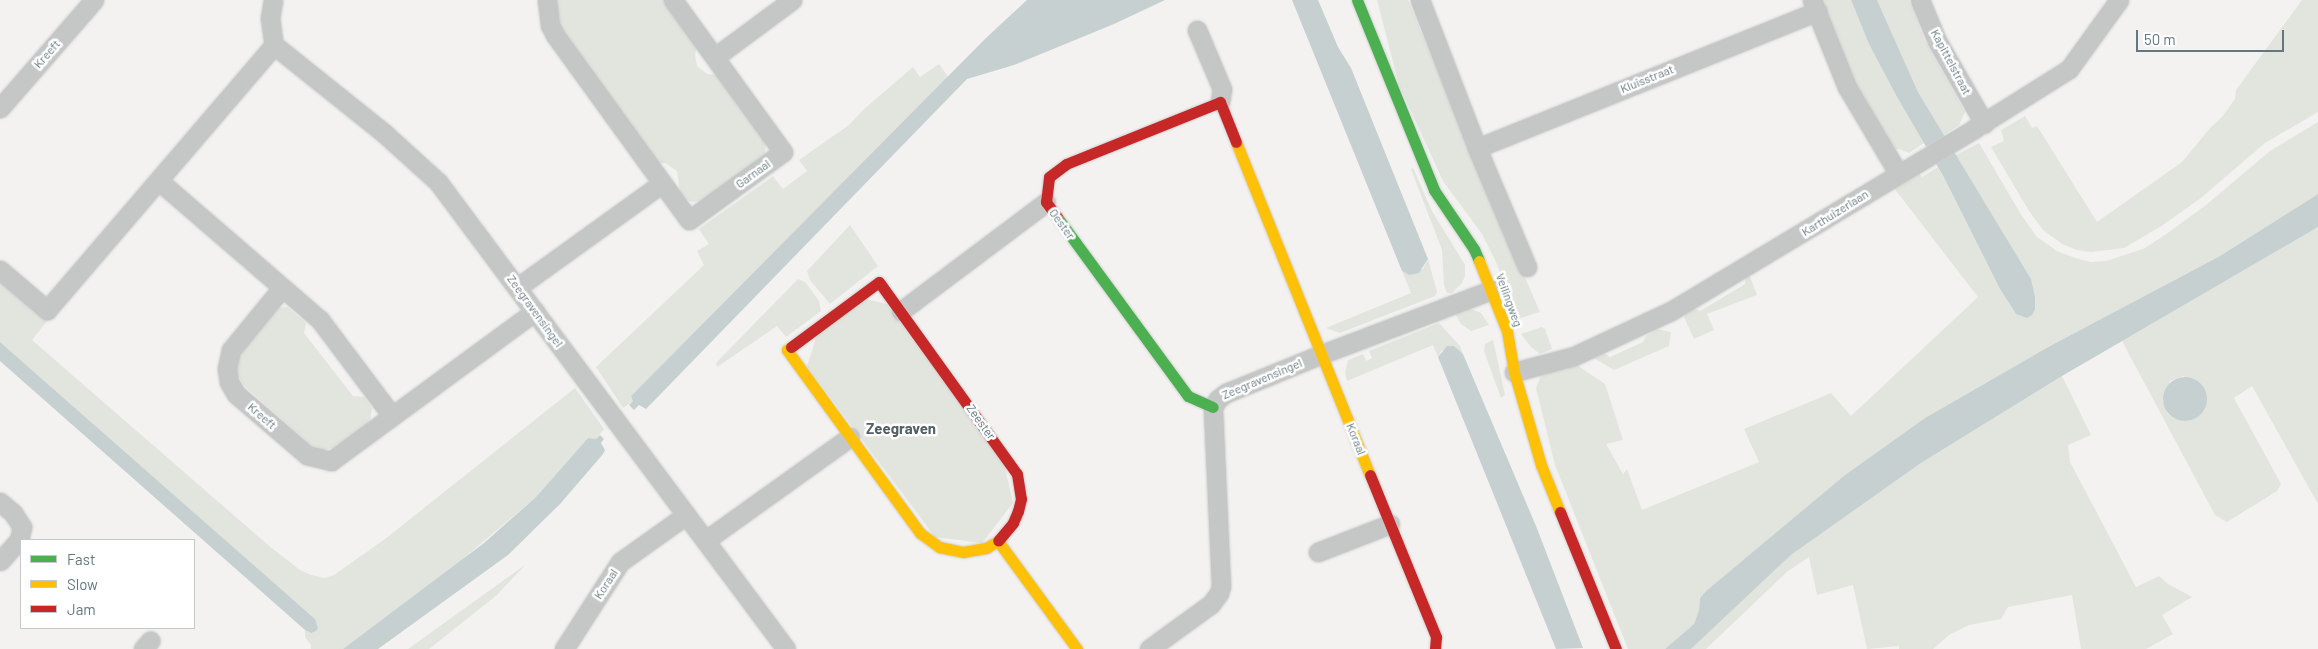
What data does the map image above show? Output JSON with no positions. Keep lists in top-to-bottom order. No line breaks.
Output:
{"streets":{"street":["Kreeft","Kapittelstraat","Kluisstraat","Garnaal","Karthuizerlaan","Oester","Veilingweg","Zeegravensingel","Zeester","Koraal"]},"crossings":[["Kreeft","Zeegravensingel"],["Kapittelstraat","Karthuizerlaan"],["Kluisstraat","Karthuizerlaan"],["Karthuizerlaan","Veilingweg"],["Oester","Zeegravensingel"],["Veilingweg","Zeegravensingel"],["Zeegravensingel","Koraal"]],"districts":["Zeegraven"],"legend":["Fast","Slow","Jam"],"scale_bar":"50 m"}
